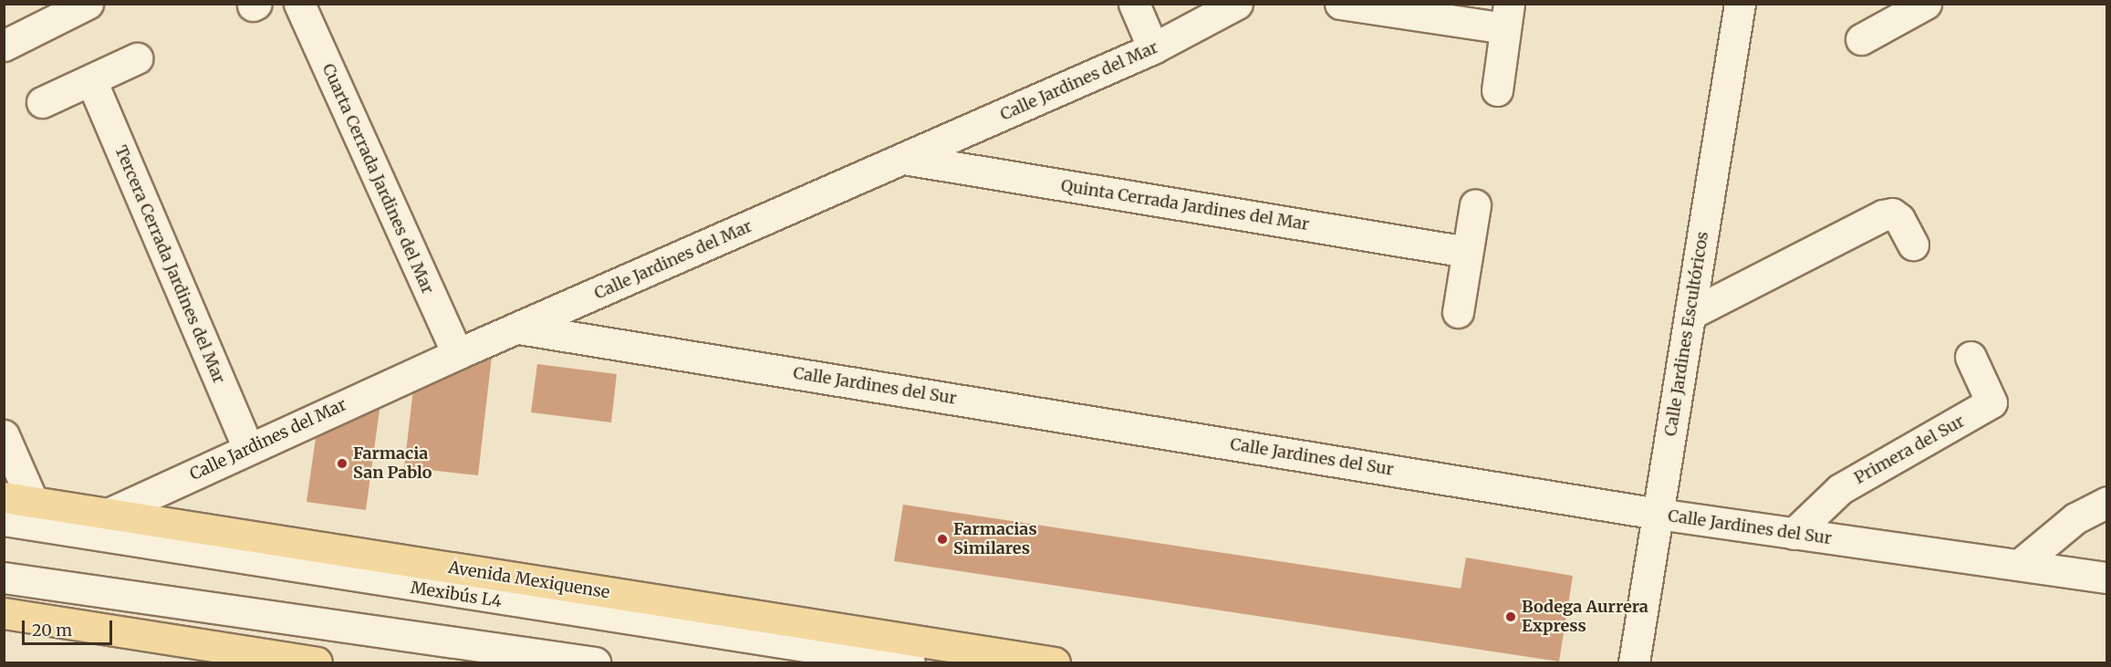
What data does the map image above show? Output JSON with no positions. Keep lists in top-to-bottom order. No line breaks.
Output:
{"streets":{"main road":["Avenida Mexiquense"],"street":["Calle Jardines del Mar","Cuarta Cerrada Jardines del Mar","Quinta Cerrada Jardines del Mar","Tercera Cerrada Jardines del Mar","Calle Jardines Escultóricos","Calle Jardines del Sur","Primera del Sur","Mexibús L4"]},"crossings":[["Calle Jardines del Mar","Cuarta Cerrada Jardines del Mar"],["Calle Jardines del Mar","Quinta Cerrada Jardines del Mar"],["Calle Jardines del Mar","Tercera Cerrada Jardines del Mar"],["Calle Jardines del Mar","Calle Jardines del Sur"],["Calle Jardines del Mar","Avenida Mexiquense"],["Calle Jardines Escultóricos","Calle Jardines del Sur"],["Calle Jardines del Sur","Primera del Sur"]],"places":["Farmacia San Pablo","Farmacias Similares","Bodega Aurrera Express"],"scale_bar":"20 m"}
